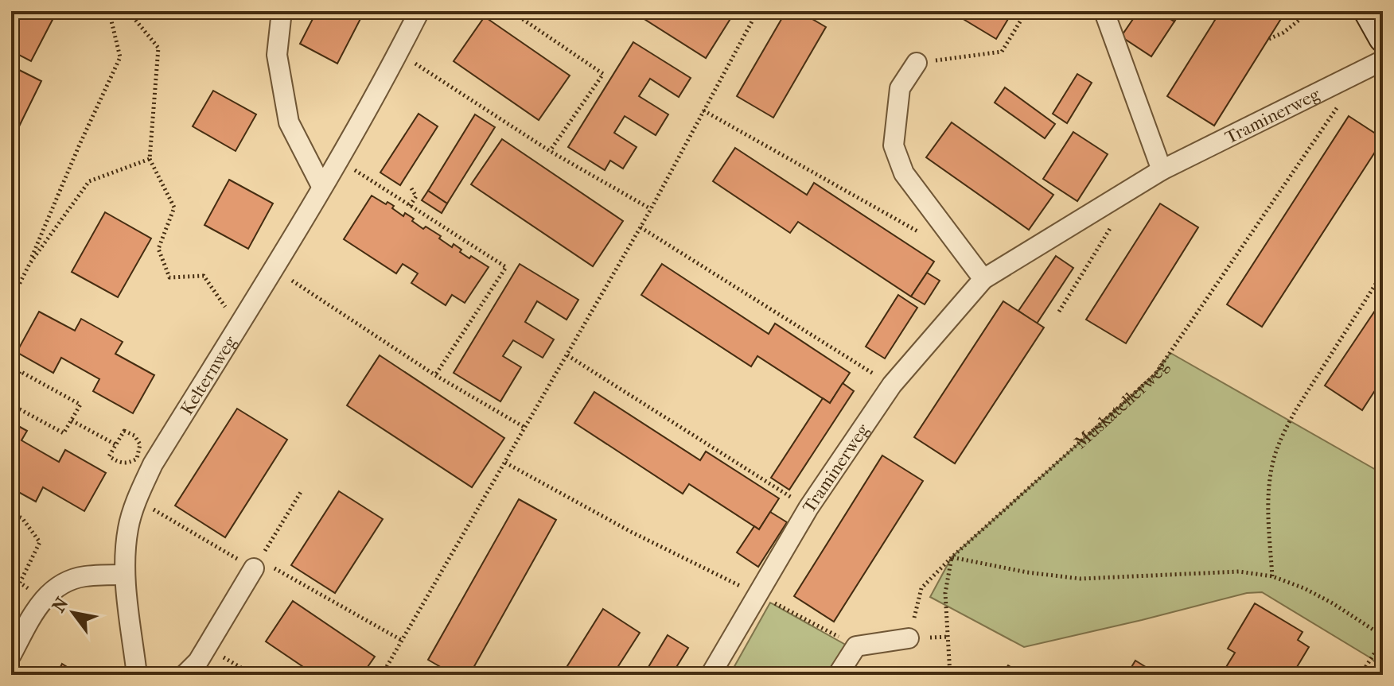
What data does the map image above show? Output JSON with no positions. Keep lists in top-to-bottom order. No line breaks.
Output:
{"streets":{"street":["Traminerweg","Kelternweg"],"path":["Muskatellerweg"]},"crossings":[["Traminerweg","Muskatellerweg"]],"north":"top left"}
